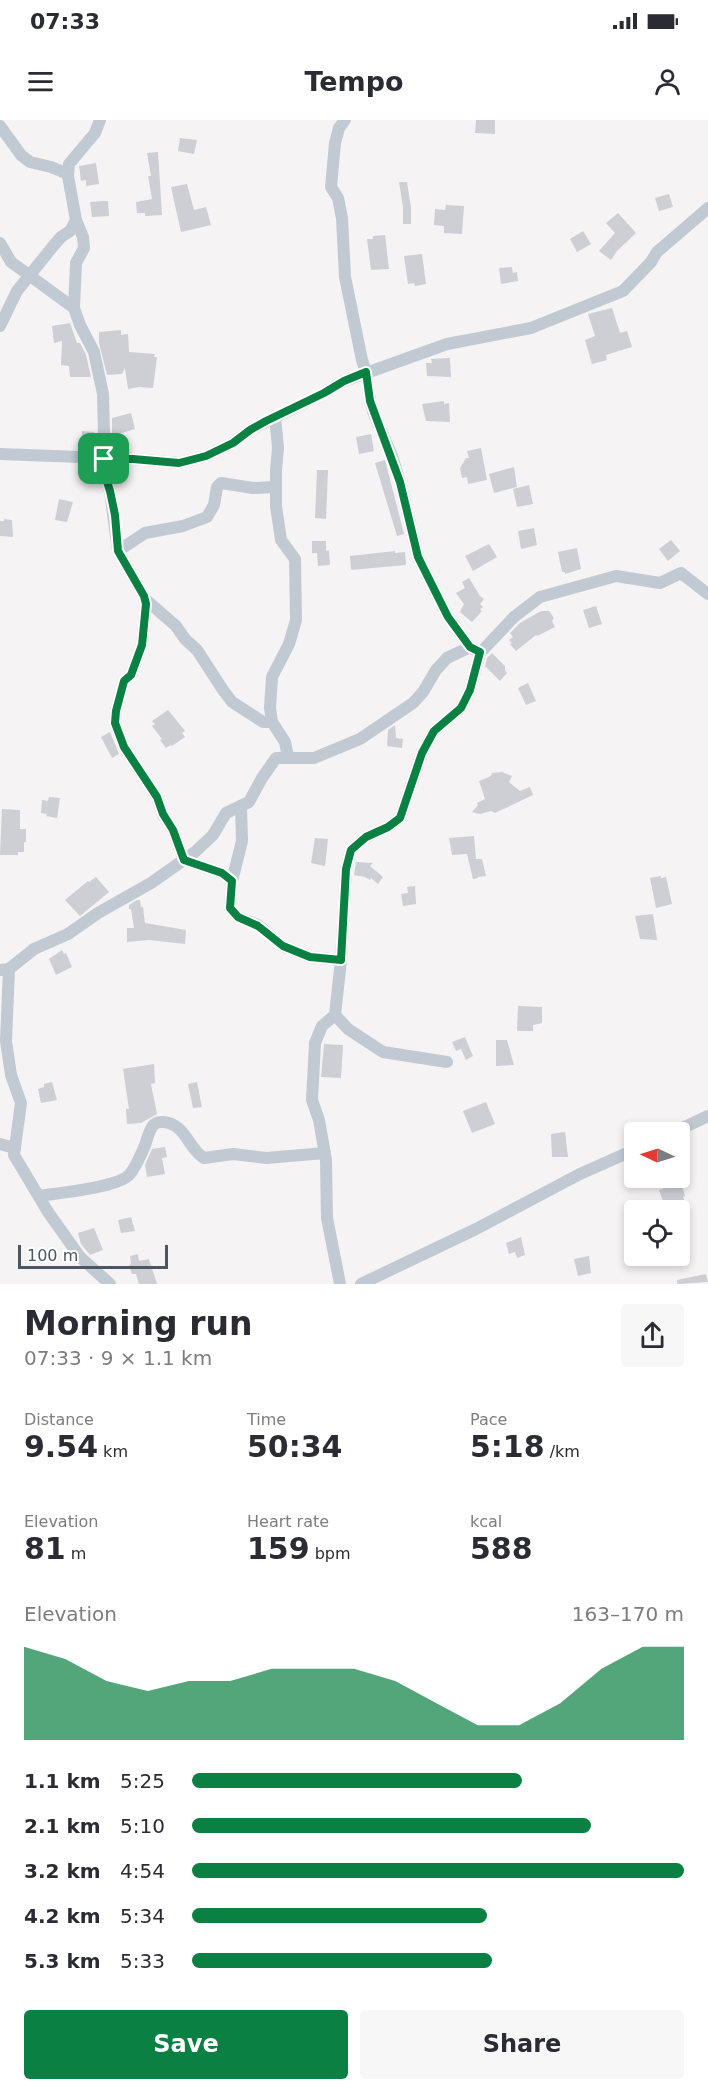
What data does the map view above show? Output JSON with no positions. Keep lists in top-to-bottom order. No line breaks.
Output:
{"scale_bar":"100 m","north":"left","page":{"status":"07:33","header":"Tempo","scale":"100 m","heading":["Morning run","07:33 · 9 × 1.1 km"],"stats":[["Distance","9.54 km"],["Time","50:34"],["Pace","5:18 /km"],["Elevation","81 m"],["Heart rate","159 bpm"],["kcal","588"]],"chart":["Elevation","163–170 m"],"list":[{"name":"1.1 km","note":"5:25"},{"name":"2.1 km","note":"5:10"},{"name":"3.2 km","note":"4:54"},{"name":"4.2 km","note":"5:34"},{"name":"5.3 km","note":"5:33"}],"buttons":["Save","Share"]}}
